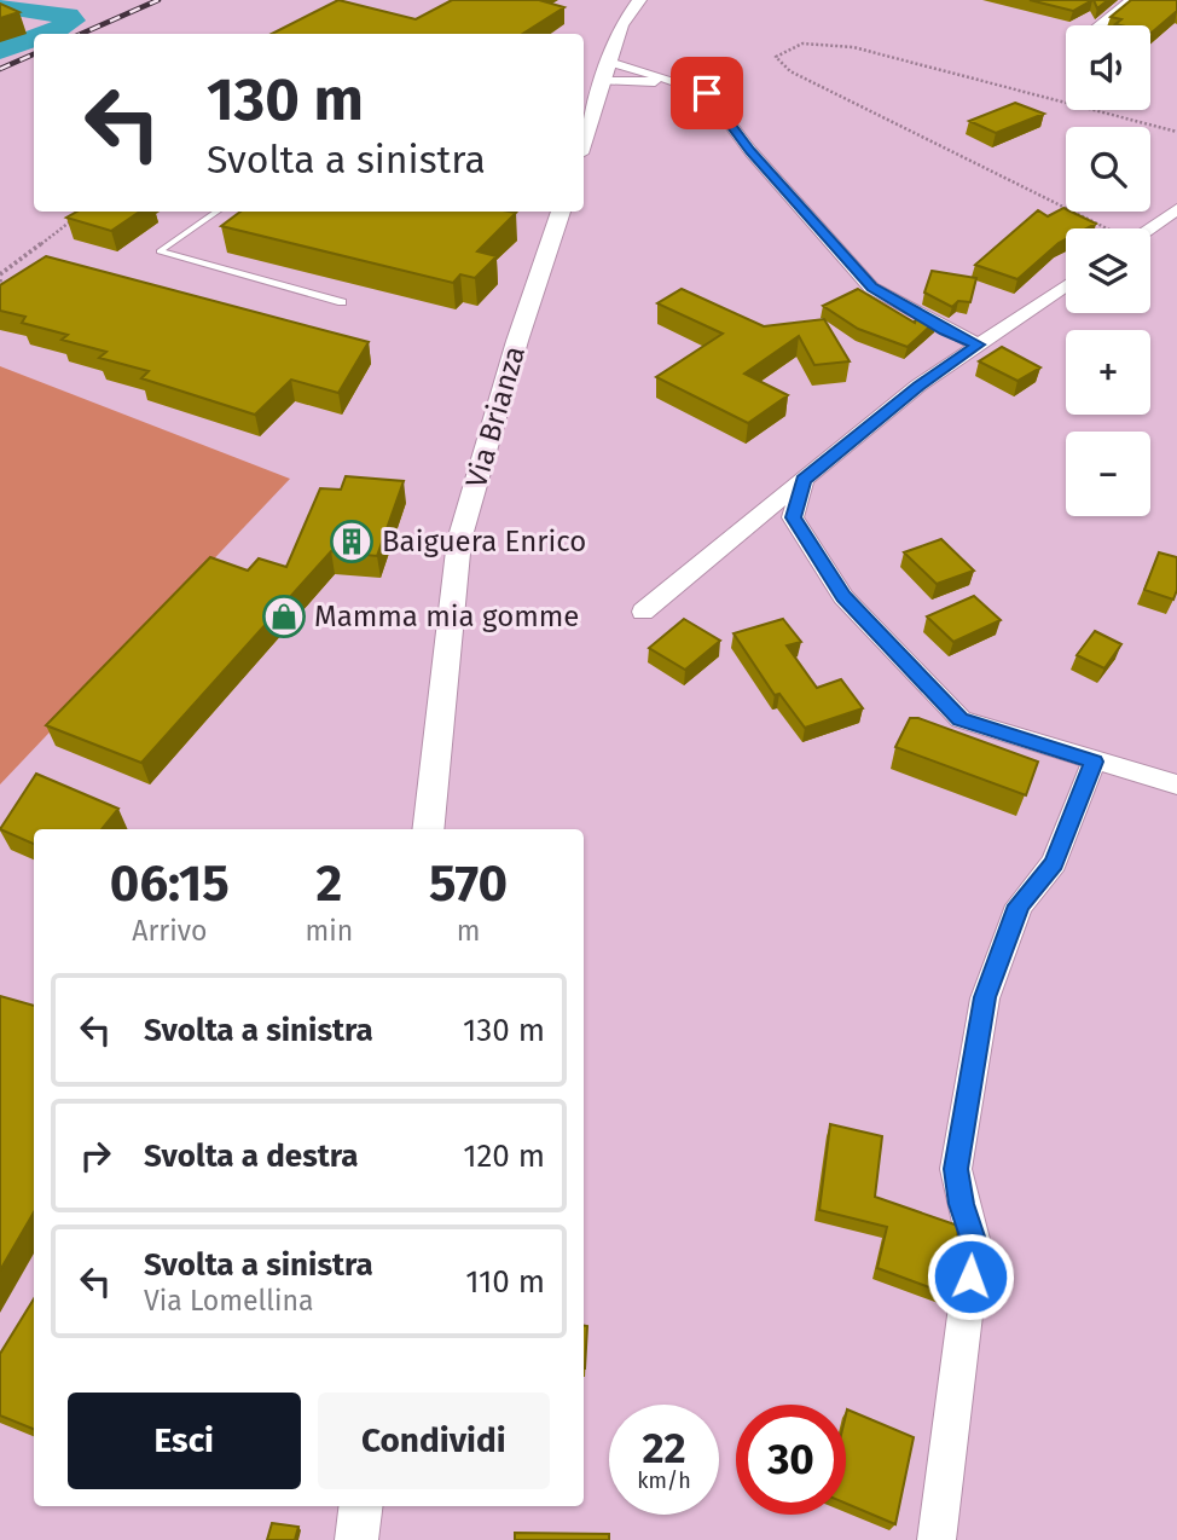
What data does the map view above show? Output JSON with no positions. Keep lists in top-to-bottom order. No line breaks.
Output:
{"streets":{"street":["Via Brianza"]},"places":{"building":["Baiguera Enrico"],"shop":["Mamma mia gomme"]},"page":{"map_buttons":["+","−"],"turn":["130 m","Svolta a sinistra"],"eta":["06:15","Arrivo","2","min","570","m"],"list":[{"name":"Svolta a sinistra","value":"130 m"},{"name":"Svolta a destra","value":"120 m"},{"name":"Svolta a sinistra","note":"Via Lomellina","value":"110 m"}],"buttons":["Esci","Condividi"],"speed":"22 km/h","limit":"30"}}
